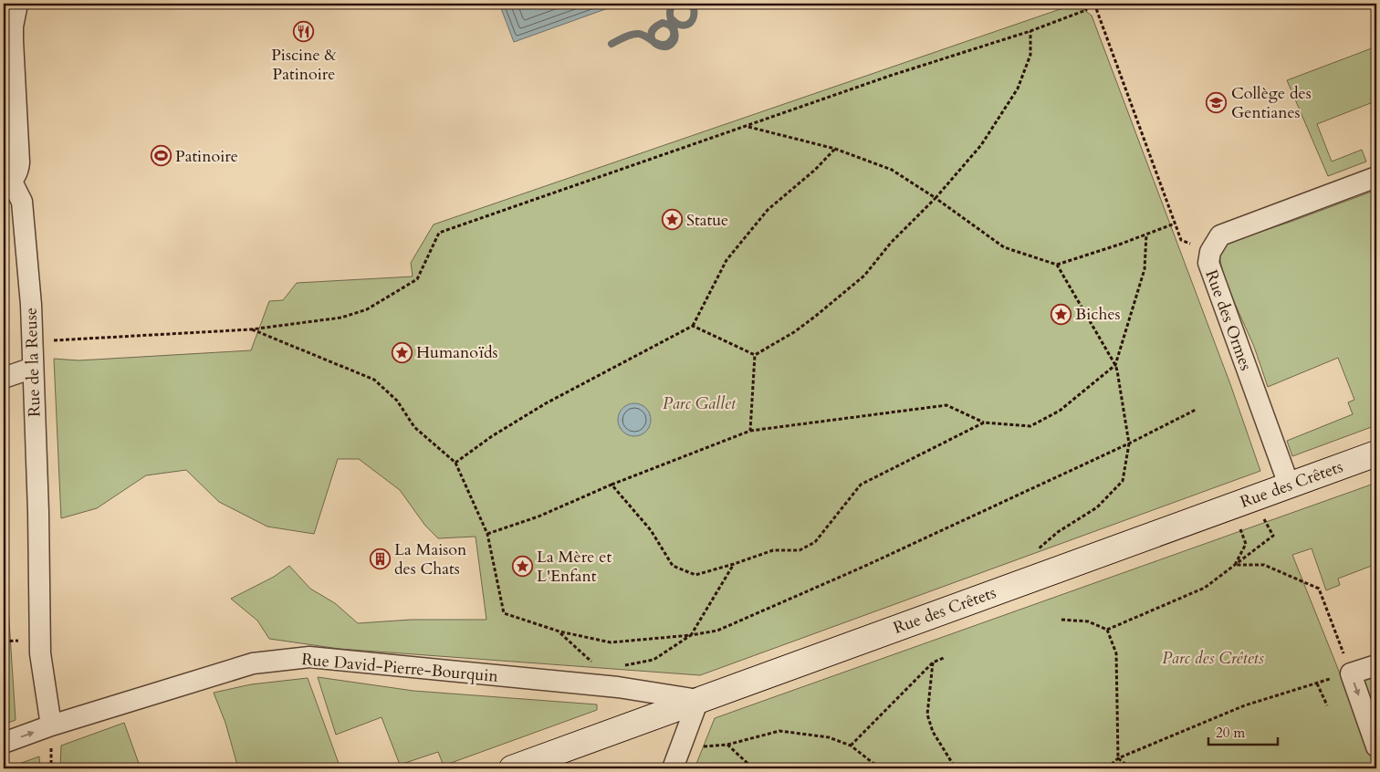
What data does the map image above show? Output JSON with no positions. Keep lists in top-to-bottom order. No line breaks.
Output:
{"streets":{"street":["Rue des Ormes","Rue de la Reuse","Rue des Crêtets","Rue David-Pierre-Bourquin"]},"crossings":[["Rue des Ormes","Rue des Crêtets"],["Rue de la Reuse","Rue David-Pierre-Bourquin"],["Rue des Crêtets","Rue David-Pierre-Bourquin"]],"parks":["Parc Gallet","Parc des Crêtets"],"places":{"restaurant":["Piscine & Patinoire"],"school or university":["Collège des Gentianes"],"sports":["Patinoire"],"place":["Statue","Biches","Humanoïds","La Mère et L'Enfant"],"building":["La Maison des Chats"]},"scale_bar":"20 m"}
